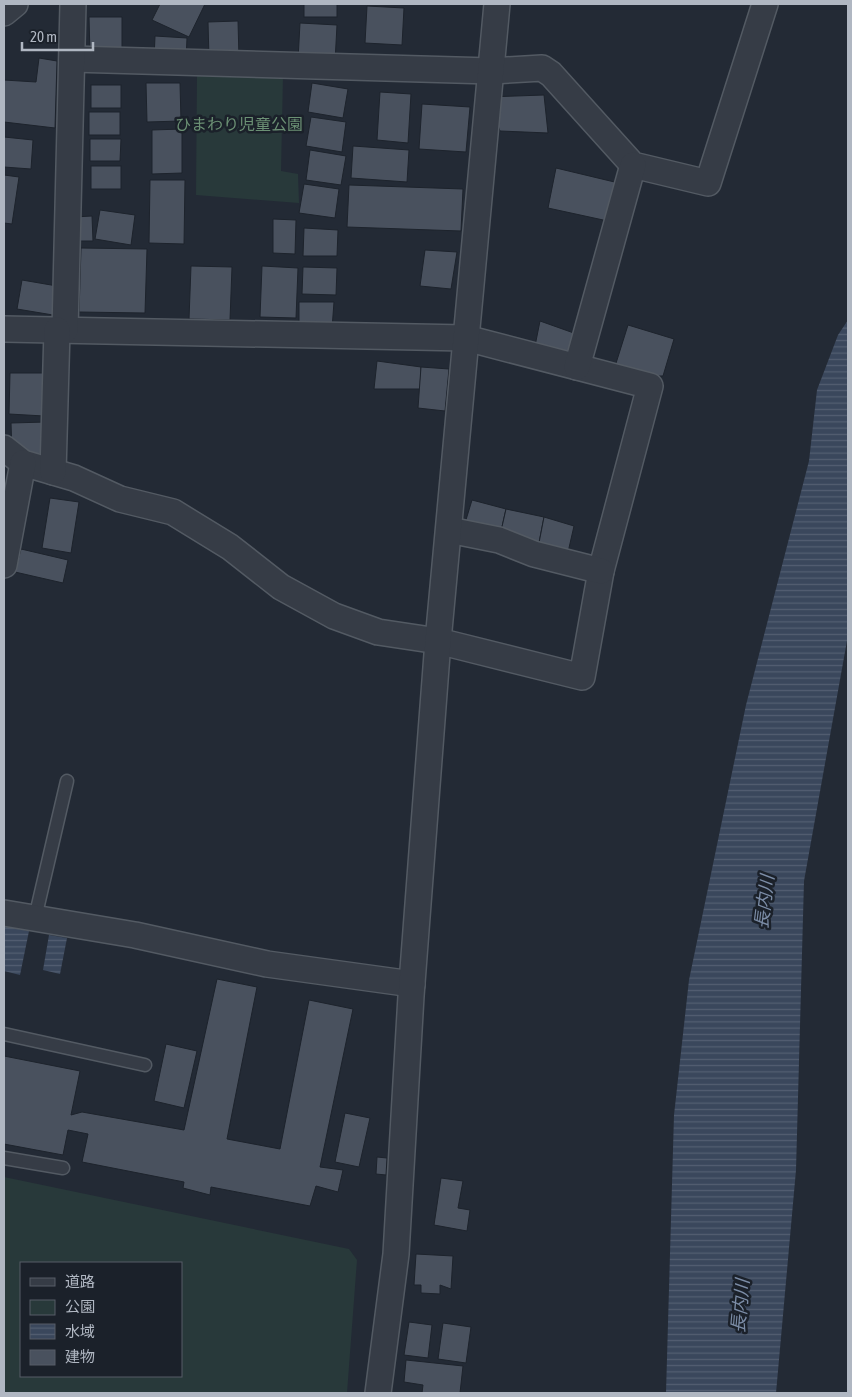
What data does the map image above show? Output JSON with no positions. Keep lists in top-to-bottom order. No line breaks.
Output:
{"water":["長内川"],"parks":["ひまわり児童公園"],"legend":["道路","公園","水域","建物"],"scale_bar":"20 m"}
